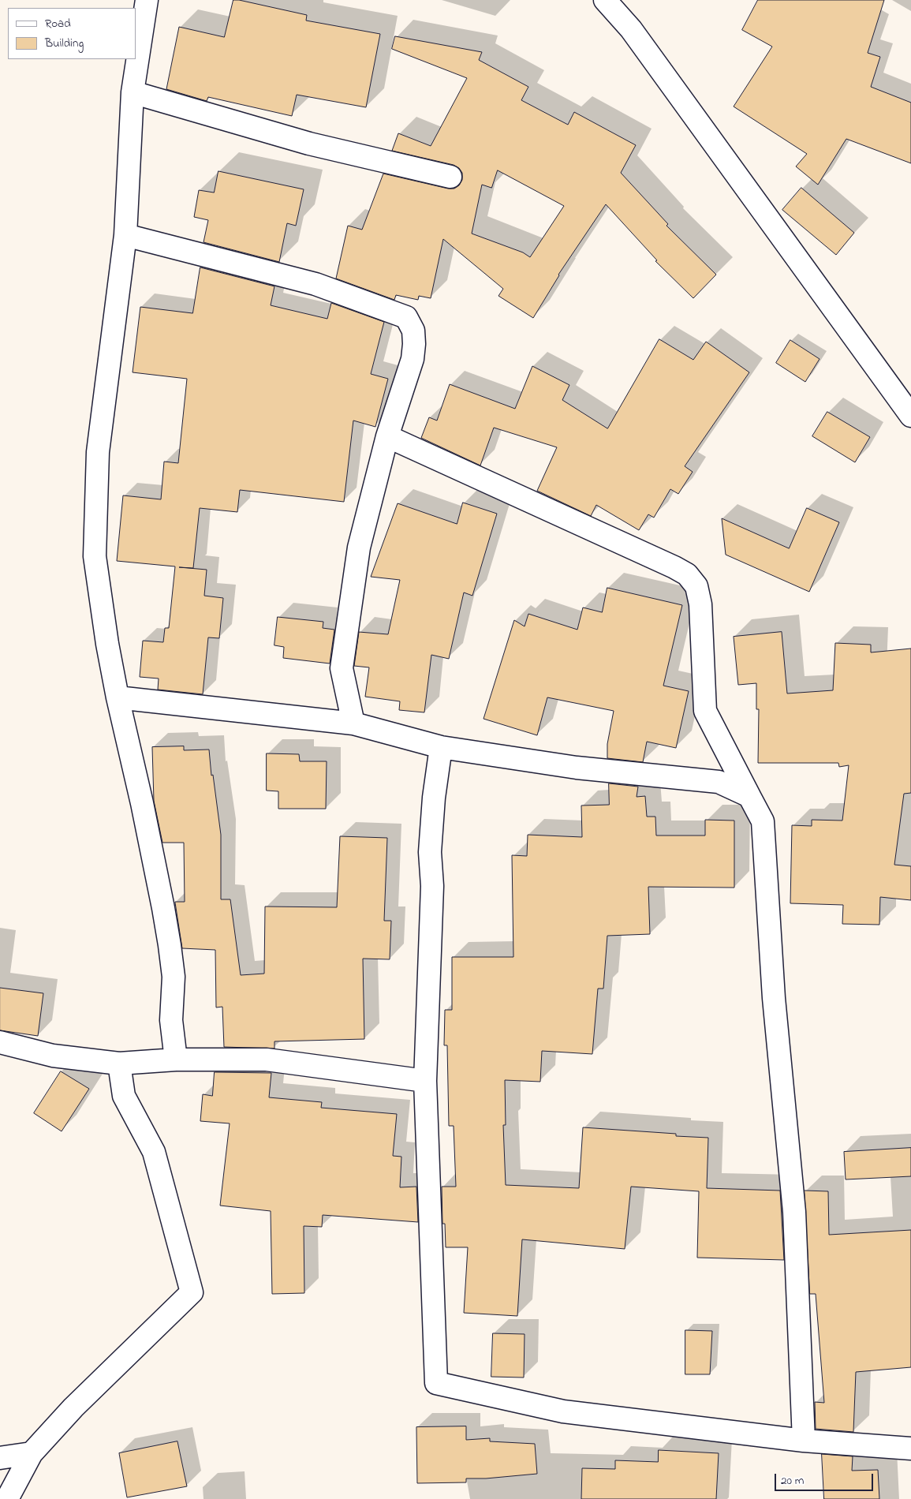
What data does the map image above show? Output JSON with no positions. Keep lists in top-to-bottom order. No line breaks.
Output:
{"legend":["Road","Building"],"scale_bar":"20 m"}
